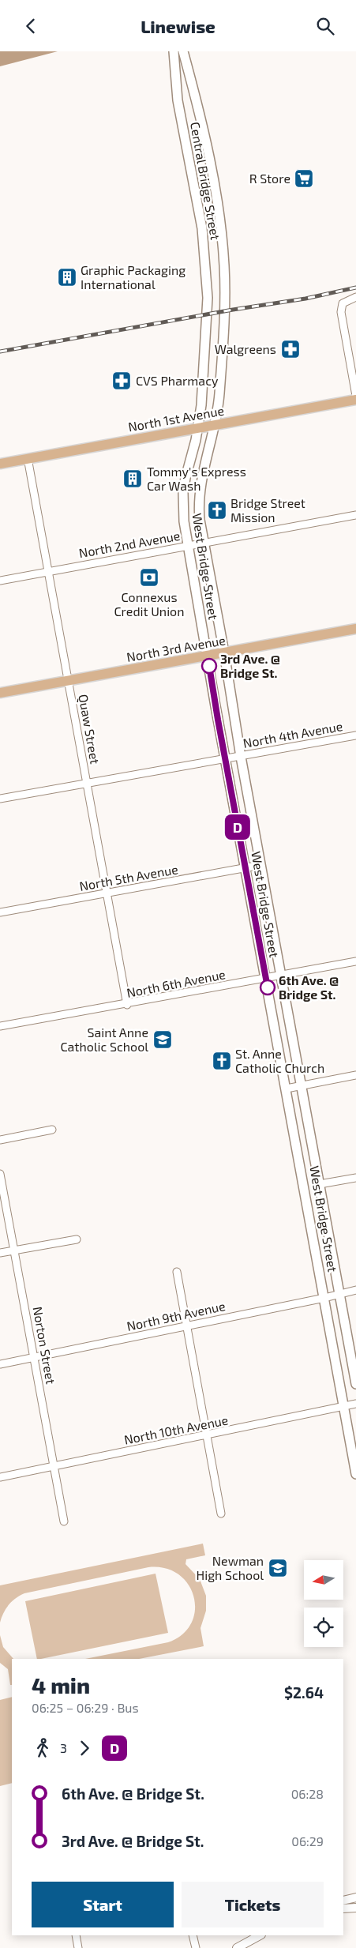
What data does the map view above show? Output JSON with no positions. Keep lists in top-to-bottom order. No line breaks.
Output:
{"streets":{"main road":["Central Bridge Street","North 1st Avenue","West Bridge Street","North 3rd Avenue"],"street":["North 2nd Avenue","Quaw Street","North 4th Avenue","North 5th Avenue","North 6th Avenue","North 9th Avenue","Norton Street","North 10th Avenue"]},"crossings":[["Central Bridge Street","West Bridge Street"],["North 1st Avenue","West Bridge Street"],["North 1st Avenue","Quaw Street"],["North 2nd Avenue","West Bridge Street"],["North 2nd Avenue","Quaw Street"],["West Bridge Street","North 3rd Avenue"],["West Bridge Street","North 4th Avenue"],["West Bridge Street","North 5th Avenue"],["West Bridge Street","North 6th Avenue"],["West Bridge Street","North 9th Avenue"],["West Bridge Street","North 10th Avenue"],["North 3rd Avenue","Quaw Street"],["Quaw Street","North 4th Avenue"],["Quaw Street","North 5th Avenue"],["Quaw Street","North 6th Avenue"],["North 9th Avenue","Norton Street"],["Norton Street","North 10th Avenue"]],"places":{"supermarket":["R Store"],"building":["Graphic Packaging International","Tommy's Express Car Wash"],"pharmacy":["Walgreens","CVS Pharmacy"],"church":["Bridge Street Mission","St. Anne Catholic Church"],"bank":["Connexus Credit Union"],"other":["3rd Ave. @ Bridge St.","6th Ave. @ Bridge St."],"school or university":["Saint Anne Catholic School","Newman High School"]},"lines":["bus line D"],"north":"left","page":{"header":"Linewise","on_map":"D","heading":["4 min","06:25 – 06:29 · Bus","$2.64"],"legs":["3","D"],"list":[{"name":"6th Ave. @ Bridge St.","value":"06:28"},{"name":"3rd Ave. @ Bridge St.","value":"06:29"}],"buttons":["Start","Tickets"]}}
